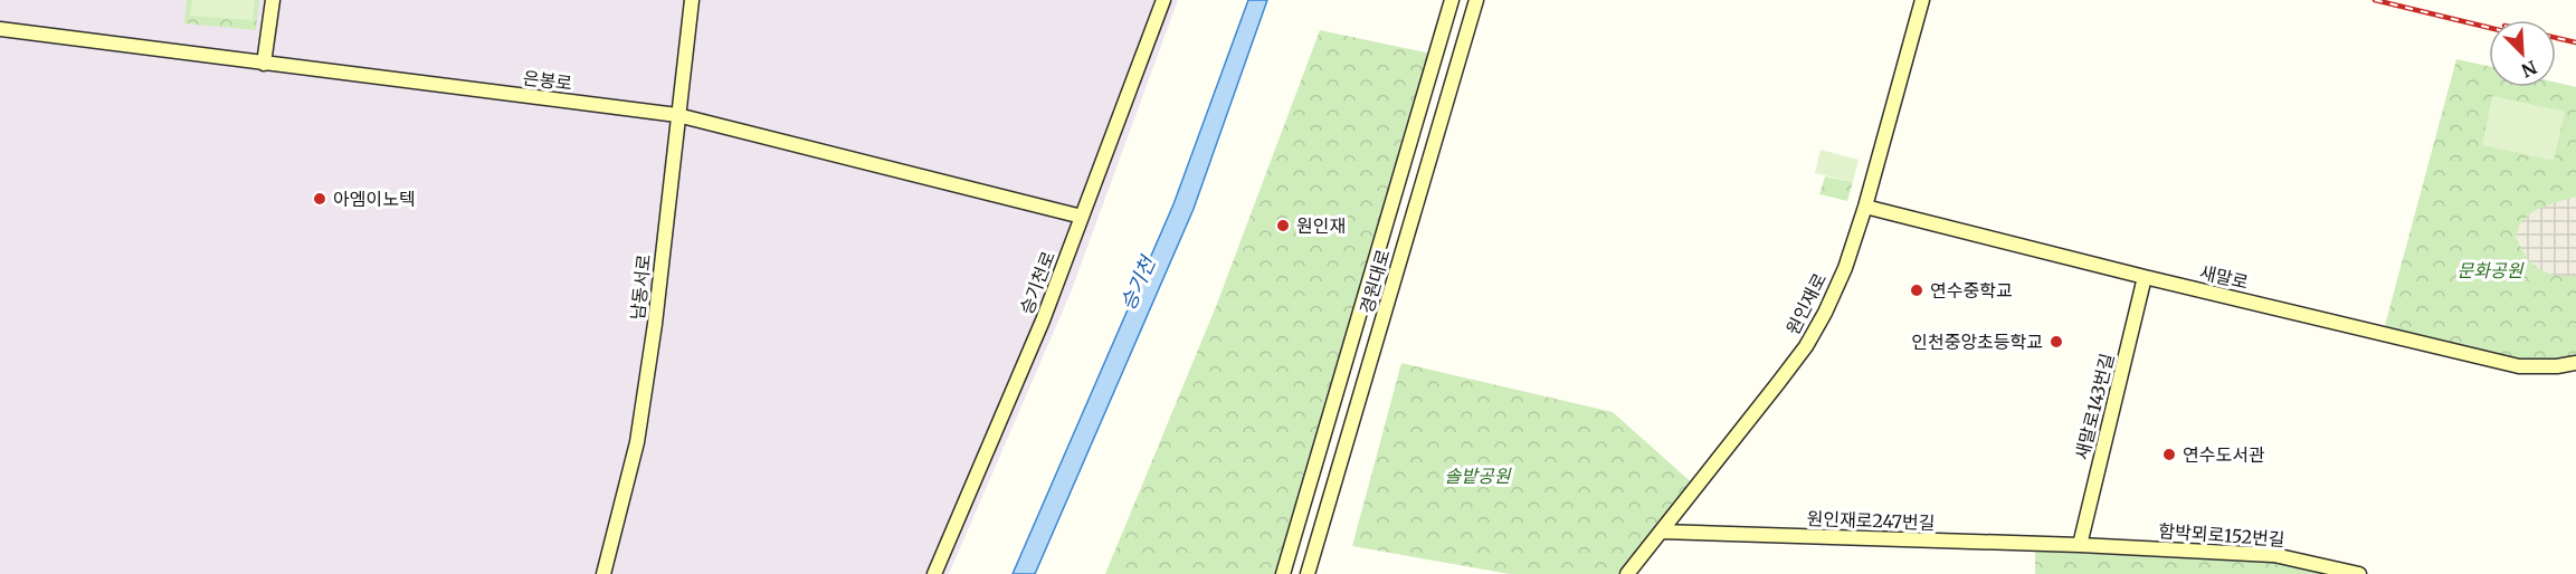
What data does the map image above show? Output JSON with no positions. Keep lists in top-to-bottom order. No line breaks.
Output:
{"streets":{"main road":["은봉로","새말로","경원대로","승기천로","남동서로","원인재로","새말로143번길","원인재로247번길","함박뫼로152번길"]},"crossings":[["은봉로","승기천로"],["은봉로","남동서로"],["새말로","원인재로"],["새말로","새말로143번길"],["원인재로","원인재로247번길"],["새말로143번길","원인재로247번길"],["새말로143번길","함박뫼로152번길"],["원인재로247번길","함박뫼로152번길"]],"water":["승기천"],"parks":["문화공원","솔밭공원"],"places":["아엠이노텍","원인재","연수중학교","인천중앙초등학교","연수도서관"],"north":"bottom right"}
